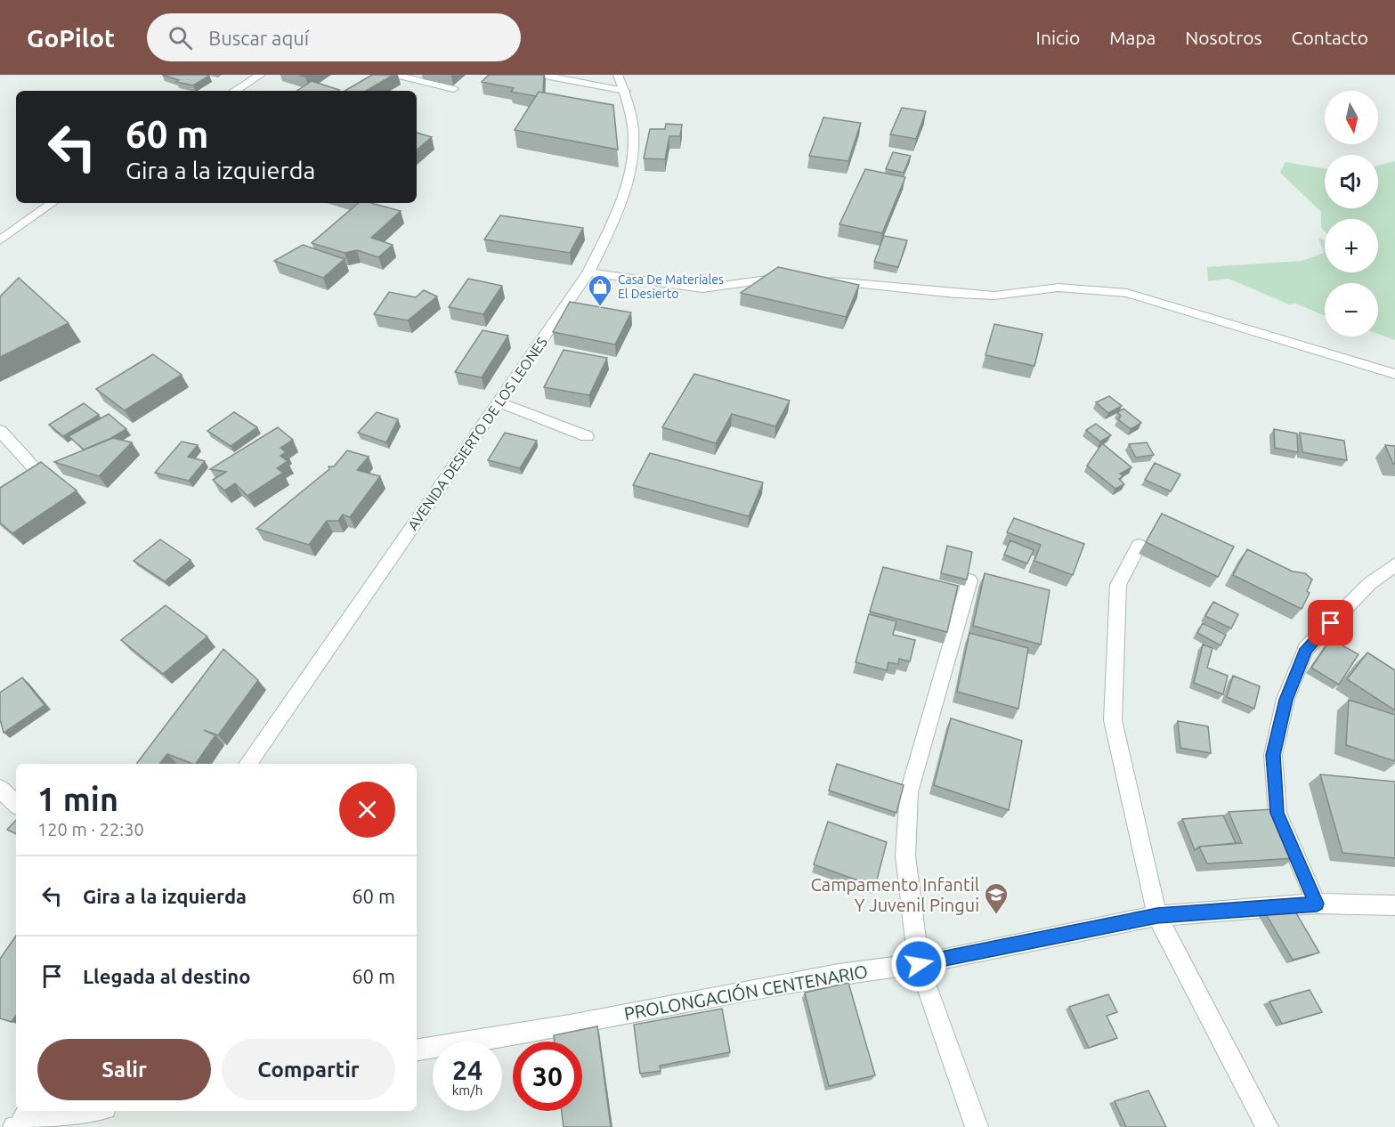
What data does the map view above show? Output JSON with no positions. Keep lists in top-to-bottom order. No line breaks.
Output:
{"streets":{"street":["AVENIDA DESIERTO DE LOS LEONES","PROLONGACIÓN CENTENARIO"]},"places":{"shop":["Casa De Materiales El Desierto"],"school or university":["Campamento Infantil Y Juvenil Pingui"]},"north":"bottom","page":{"header":"GoPilot","search":"Buscar aquí","nav":["Inicio","Mapa","Nosotros","Contacto"],"map_buttons":["+","−"],"turn":["60 m","Gira a la izquierda"],"heading":["1 min","120 m · 22:30"],"list":[{"name":"Gira a la izquierda","value":"60 m"},{"name":"Llegada al destino","value":"60 m"}],"buttons":["Salir","Compartir"],"speed":"24 km/h","limit":"30"}}
